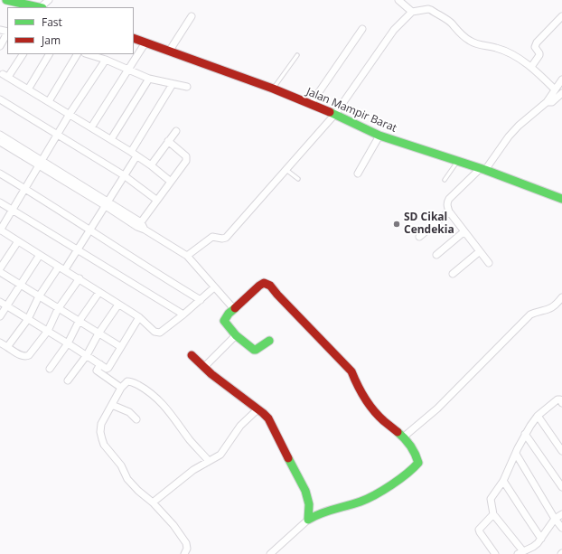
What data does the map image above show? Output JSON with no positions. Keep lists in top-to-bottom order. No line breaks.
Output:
{"streets":{"street":["Jalan Mampir Barat"]},"places":["SD Cikal Cendekia"],"legend":["Fast","Jam"]}
